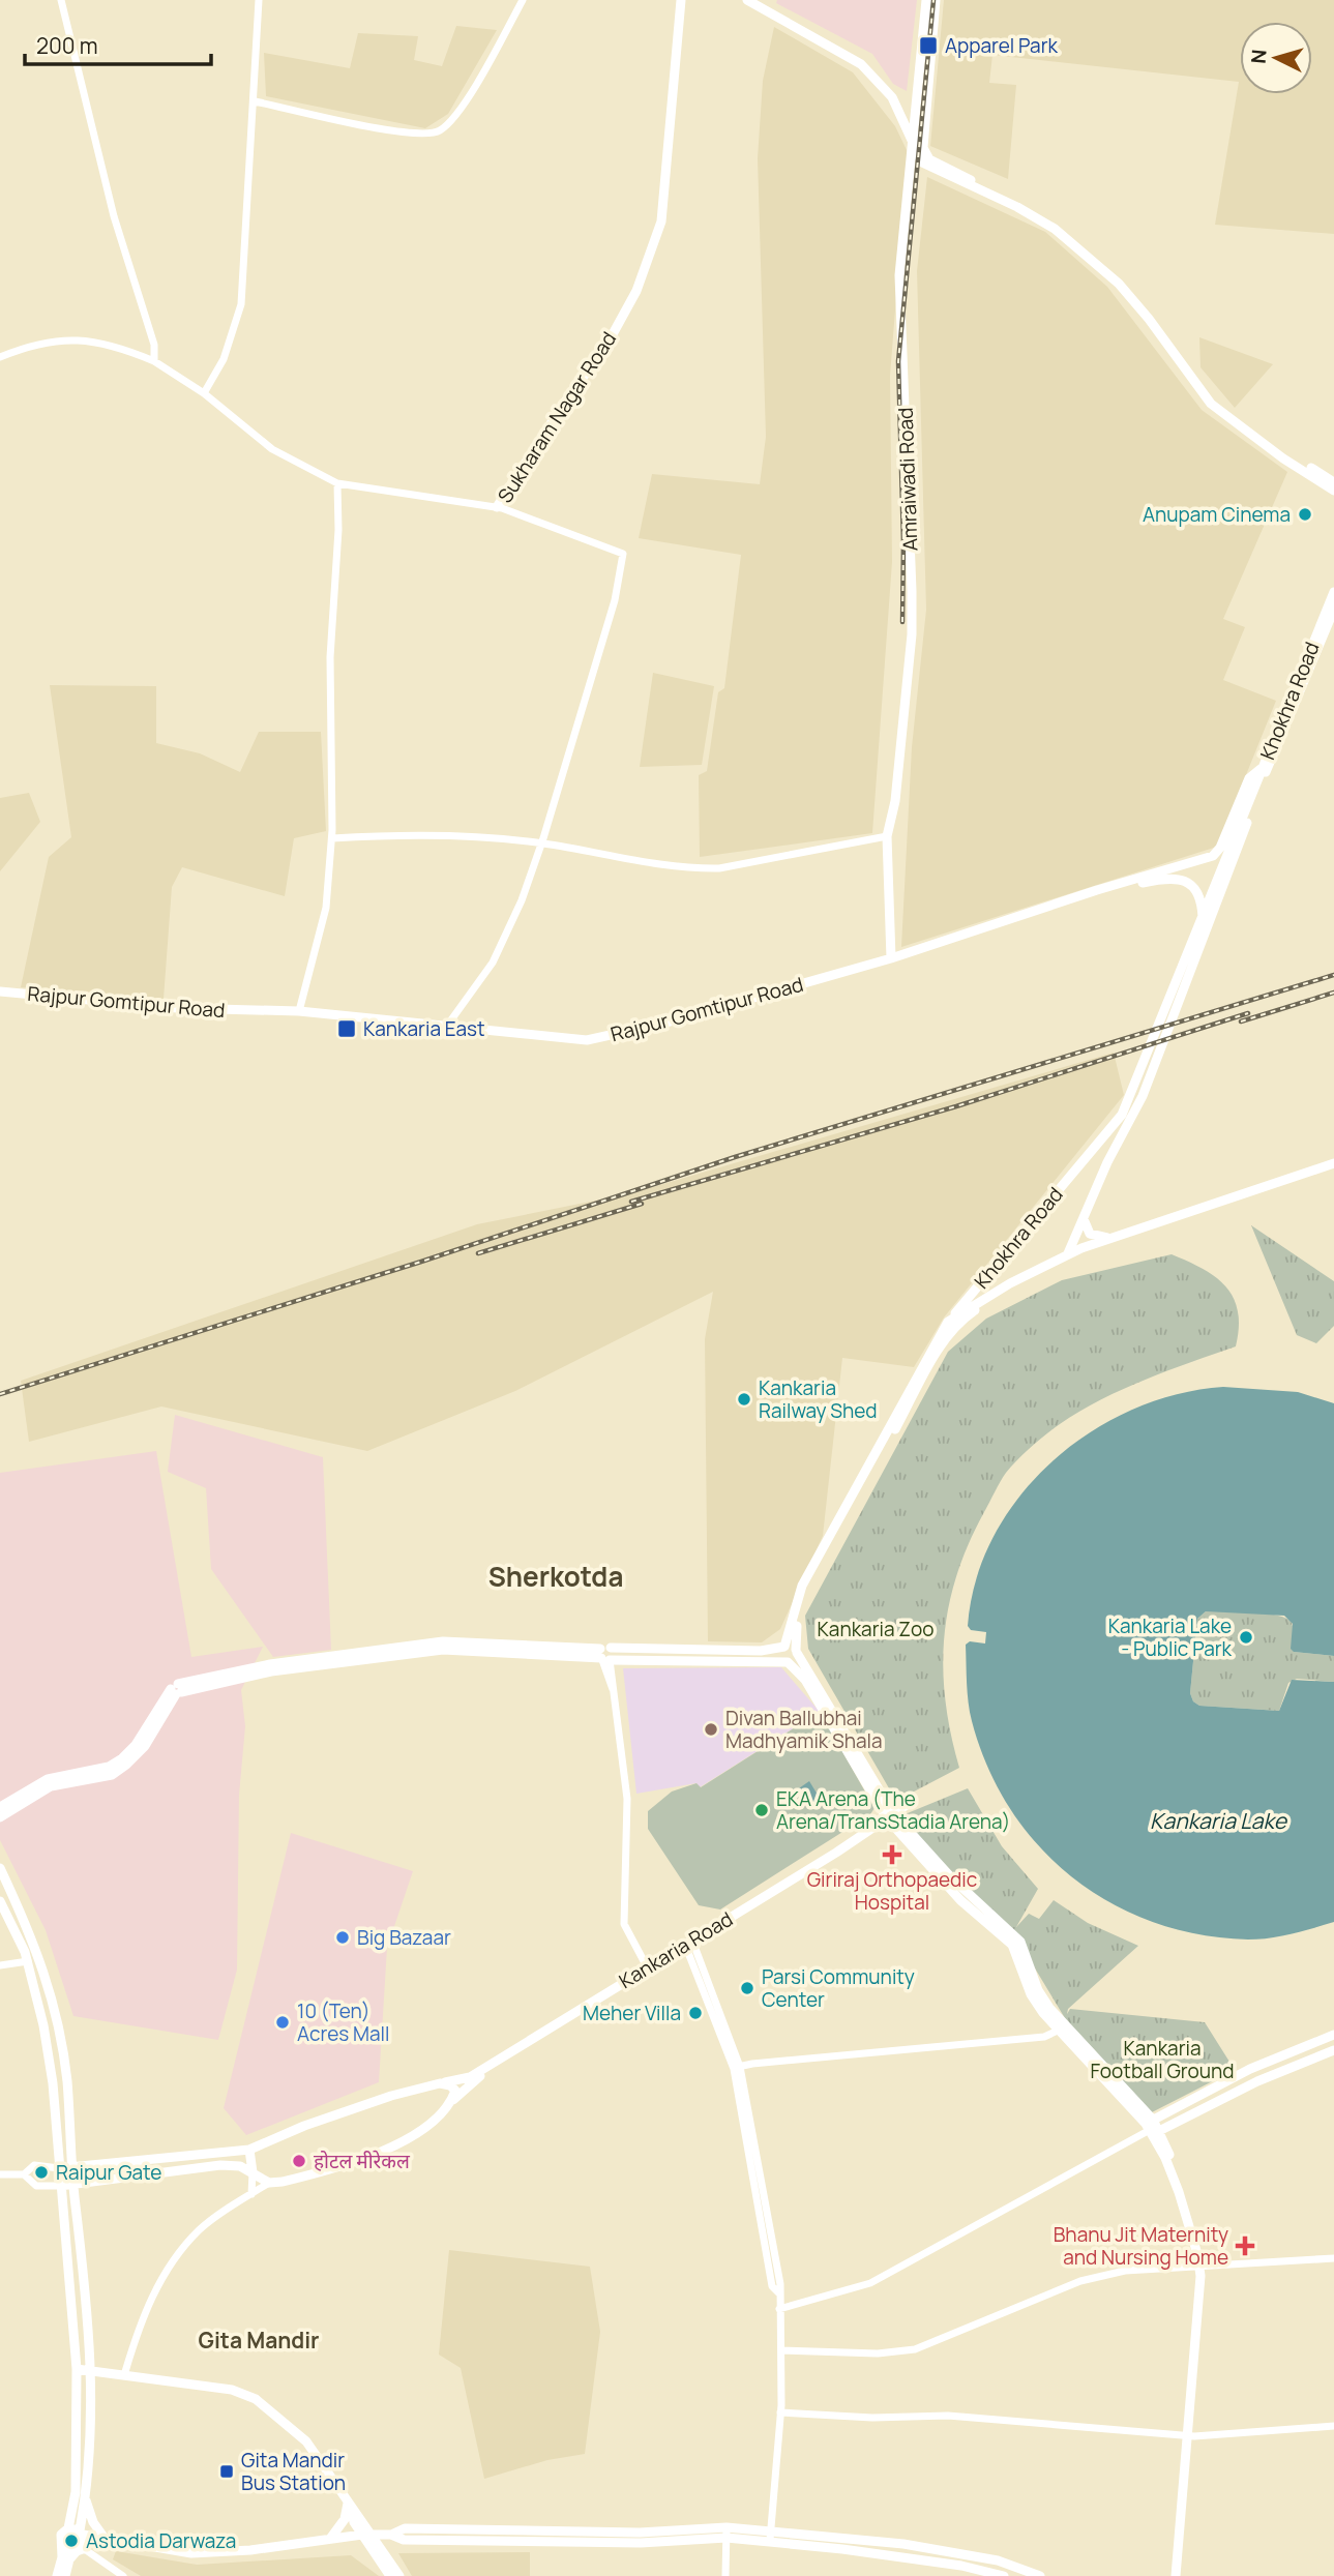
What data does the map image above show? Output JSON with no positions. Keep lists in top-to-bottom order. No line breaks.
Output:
{"streets":{"main road":["Sukharam Nagar Road","Amraiwadi Road","Khokhra Road","Rajpur Gomtipur Road","Kankaria Road"]},"crossings":[["Sukharam Nagar Road","Rajpur Gomtipur Road"],["Amraiwadi Road","Rajpur Gomtipur Road"]],"districts":["Sherkotda","Gita Mandir"],"water":["Kankaria Lake"],"parks":["Kankaria Zoo","Kankaria Football Ground"],"places":{"transit":["Apparel Park","Kankaria East","Gita Mandir Bus Station"],"other":["Anupam Cinema","Kankaria Railway Shed","Kankaria Lake - Public Park","Divan Ballubhai Madhyamik Shala","EKA Arena (The Arena/TransStadia Arena)","Big Bazaar","Parsi Community Center","Meher Villa","10 (Ten) Acres Mall","होटल मीरेकल","Raipur Gate","Astodia Darwaza"],"health":["Giriraj Orthopaedic Hospital","Bhanu Jit Maternity and Nursing Home"]},"scale_bar":"200 m","north":"left"}
